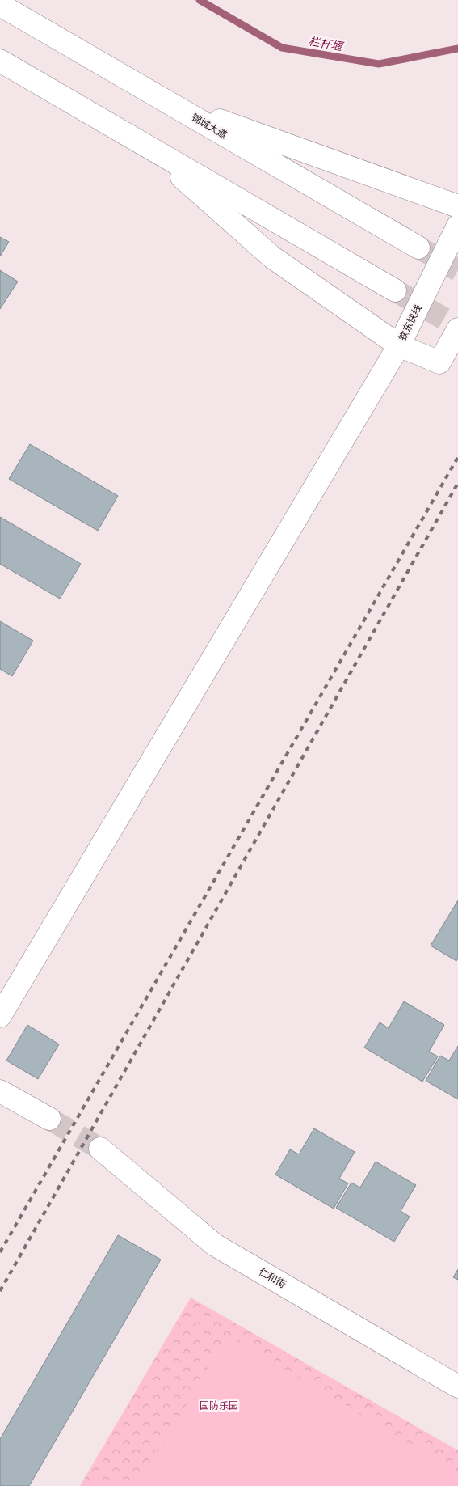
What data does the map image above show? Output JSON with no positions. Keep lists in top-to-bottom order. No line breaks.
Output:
{"streets":{"main road":["锦城大道","铁东快线","仁和街"]},"water":["栏杆堰"],"parks":["国防乐园"]}
